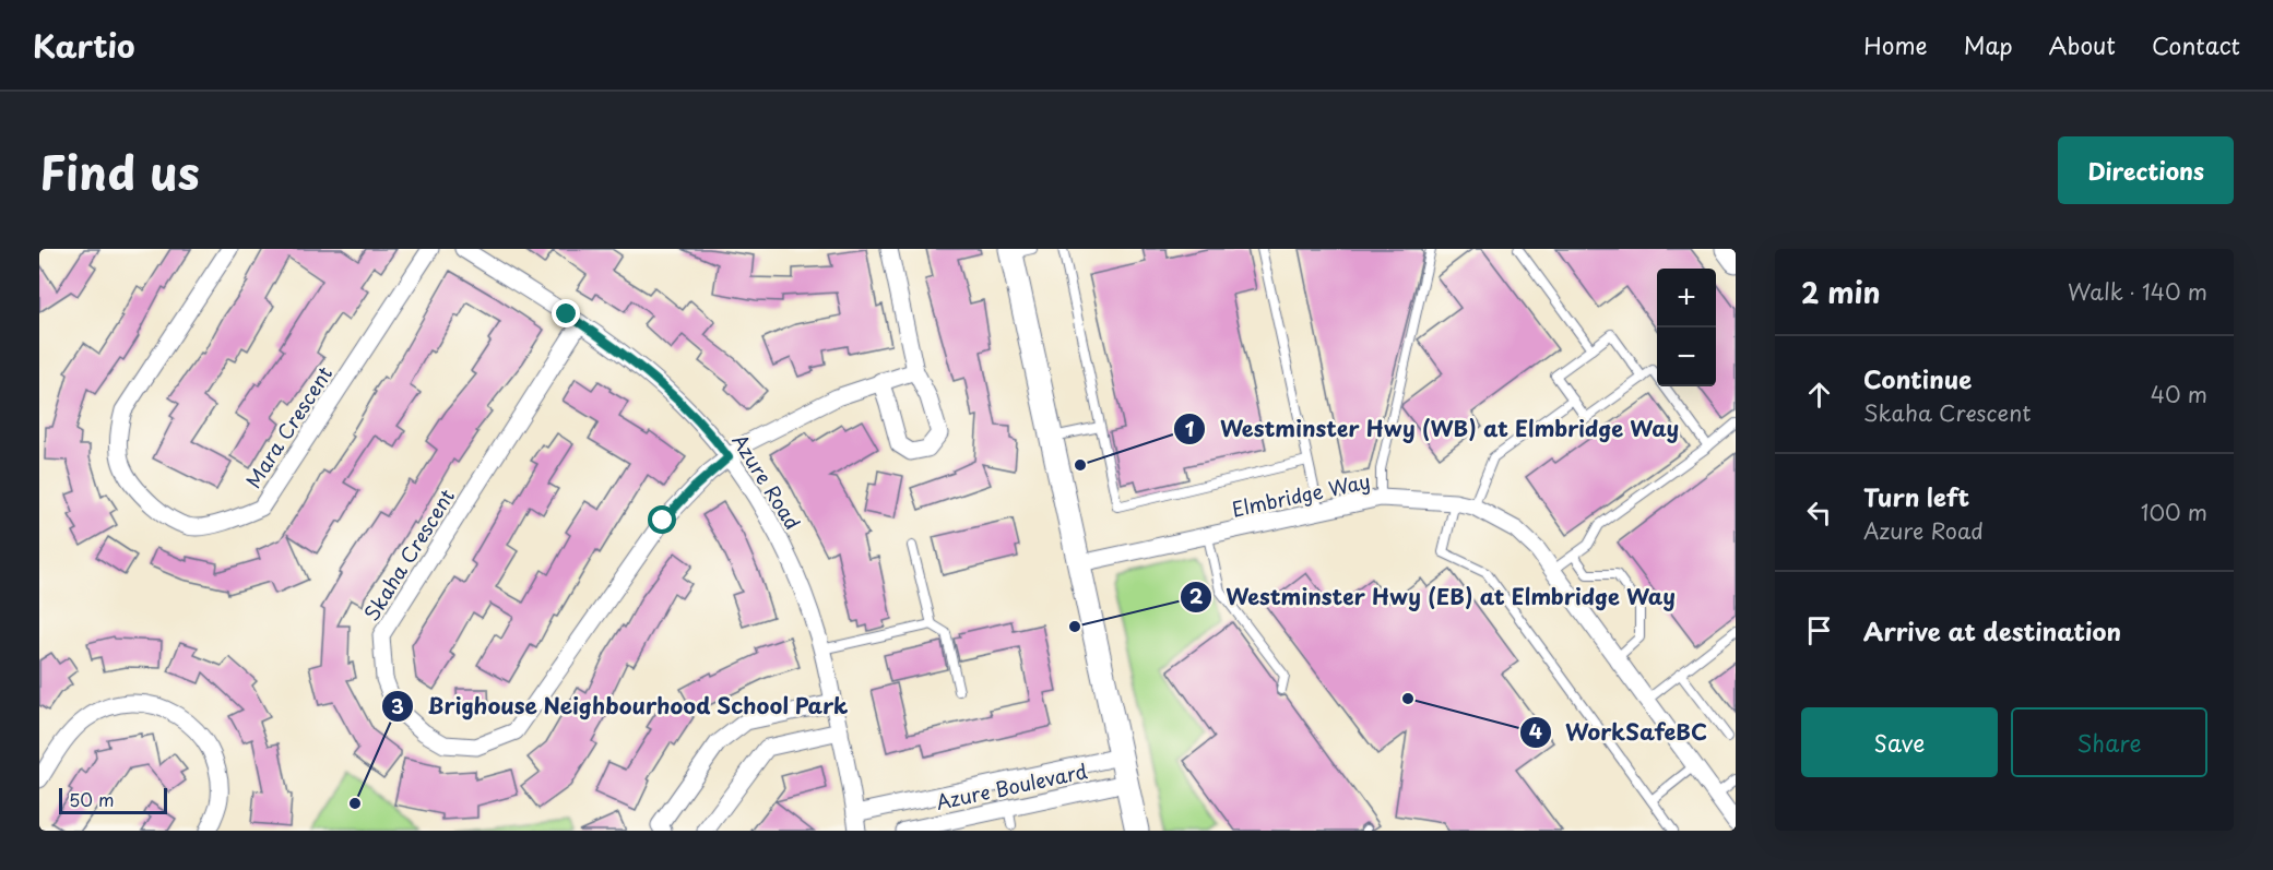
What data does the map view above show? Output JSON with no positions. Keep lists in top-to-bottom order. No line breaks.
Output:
{"streets":{"street":["Mara Crescent","Azure Road","Elmbridge Way","Skaha Crescent","Azure Boulevard"]},"crossings":[["Azure Road","Skaha Crescent"]],"places":["Westminster Hwy (WB) at Elmbridge Way","Westminster Hwy (EB) at Elmbridge Way","WorkSafeBC","Brighouse Neighbourhood School Park"],"scale_bar":"50 m","page":{"header":"Kartio","nav":["Home","Map","About","Contact"],"title":"Find us","buttons":["Directions",["Save","Share"]],"heading":["2 min","Walk · 140 m"],"map_buttons":["+","−"],"list":[["Continue","Skaha Crescent","40 m"],["Turn left","Azure Road","100 m"],"Arrive at destination"],"scale":"50 m"}}
